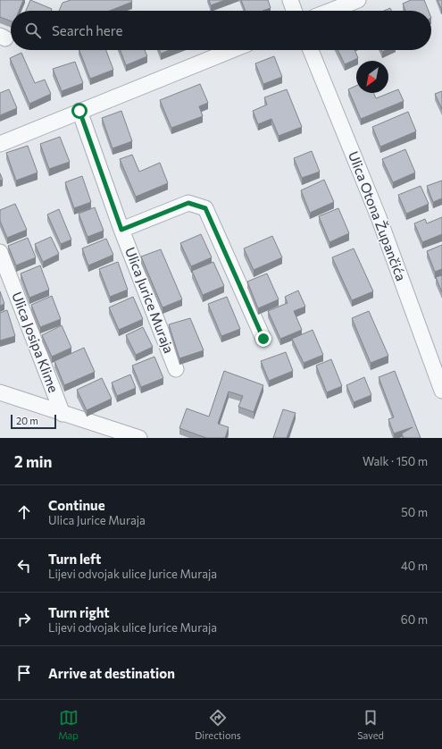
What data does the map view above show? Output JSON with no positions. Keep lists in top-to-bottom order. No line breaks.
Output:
{"streets":{"street":["Ulica Otona Župančića","Ulica Jurice Muraja","Ulica Josipa Klime"]},"scale_bar":"20 m","north":"bottom left","page":{"search":"Search here","scale":"20 m","heading":["2 min","Walk · 150 m"],"list":[["Continue","Ulica Jurice Muraja","50 m"],["Turn left","Lijevi odvojak ulice Jurice Muraja","40 m"],["Turn right","Lijevi odvojak ulice Jurice Muraja","60 m"],"Arrive at destination"],"nav":["Map","Directions","Saved"]}}
